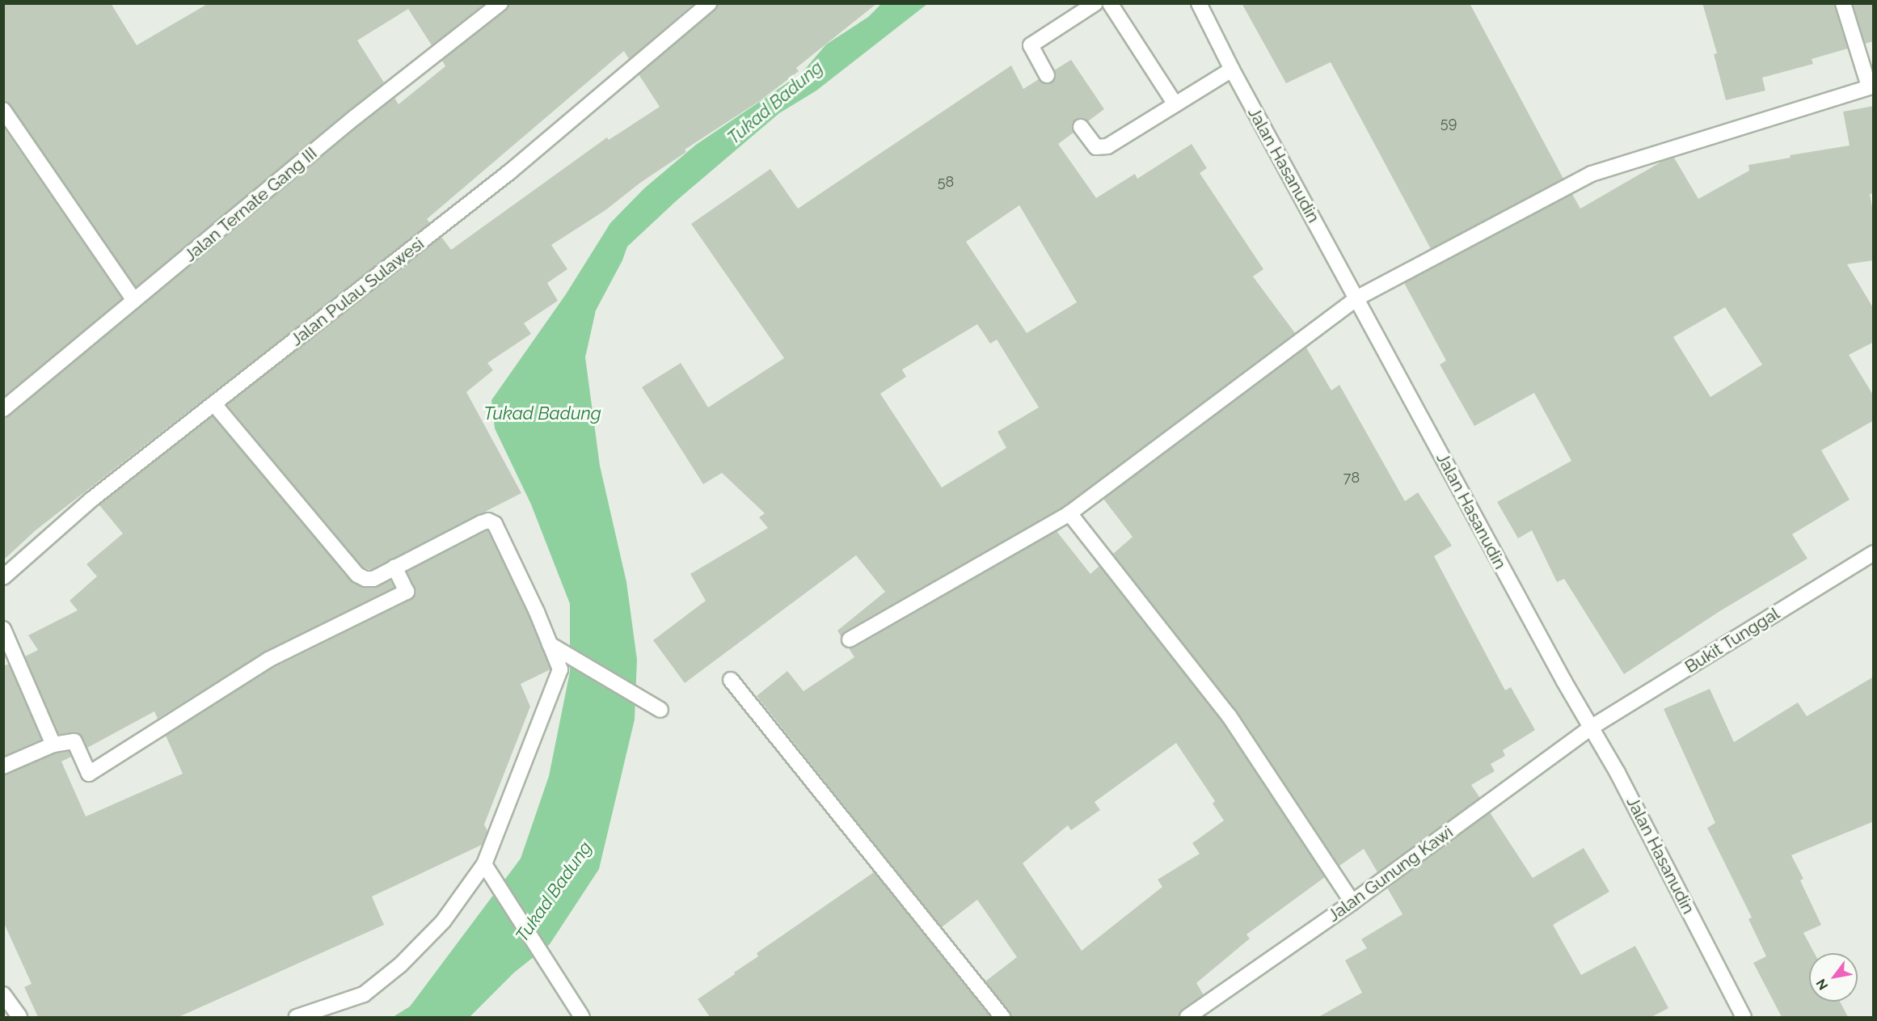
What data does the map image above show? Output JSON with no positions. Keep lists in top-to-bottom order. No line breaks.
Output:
{"streets":{"street":["Jalan Hasanudin","Jalan Ternate Gang III","Jalan Pulau Sulawesi","Bukit Tunggal","Jalan Gunung Kawi"]},"crossings":[["Jalan Hasanudin","Bukit Tunggal"],["Jalan Hasanudin","Jalan Gunung Kawi"],["Bukit Tunggal","Jalan Gunung Kawi"]],"water":["Tukad Badung"],"house_numbers":["59","58","78"],"north":"bottom left"}
